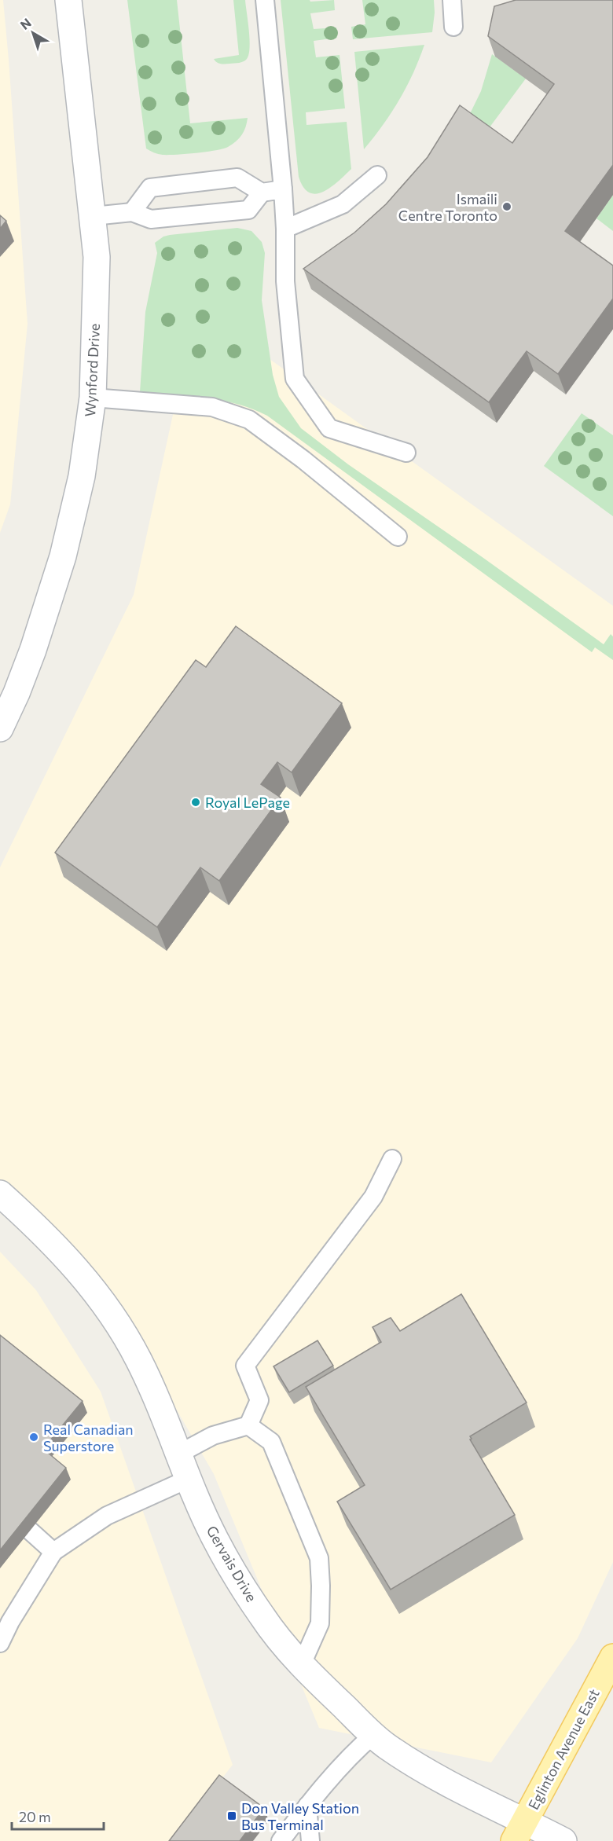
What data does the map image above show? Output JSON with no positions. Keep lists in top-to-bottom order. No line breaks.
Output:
{"streets":{"main road":["Eglinton Avenue East"],"street":["Wynford Drive","Gervais Drive"]},"crossings":[["Gervais Drive","Eglinton Avenue East"]],"places":{"other":["Ismaili Centre Toronto","Royal LePage","Real Canadian Superstore"],"transit":["Don Valley Station Bus Terminal"]},"scale_bar":"20 m","north":"top left"}
